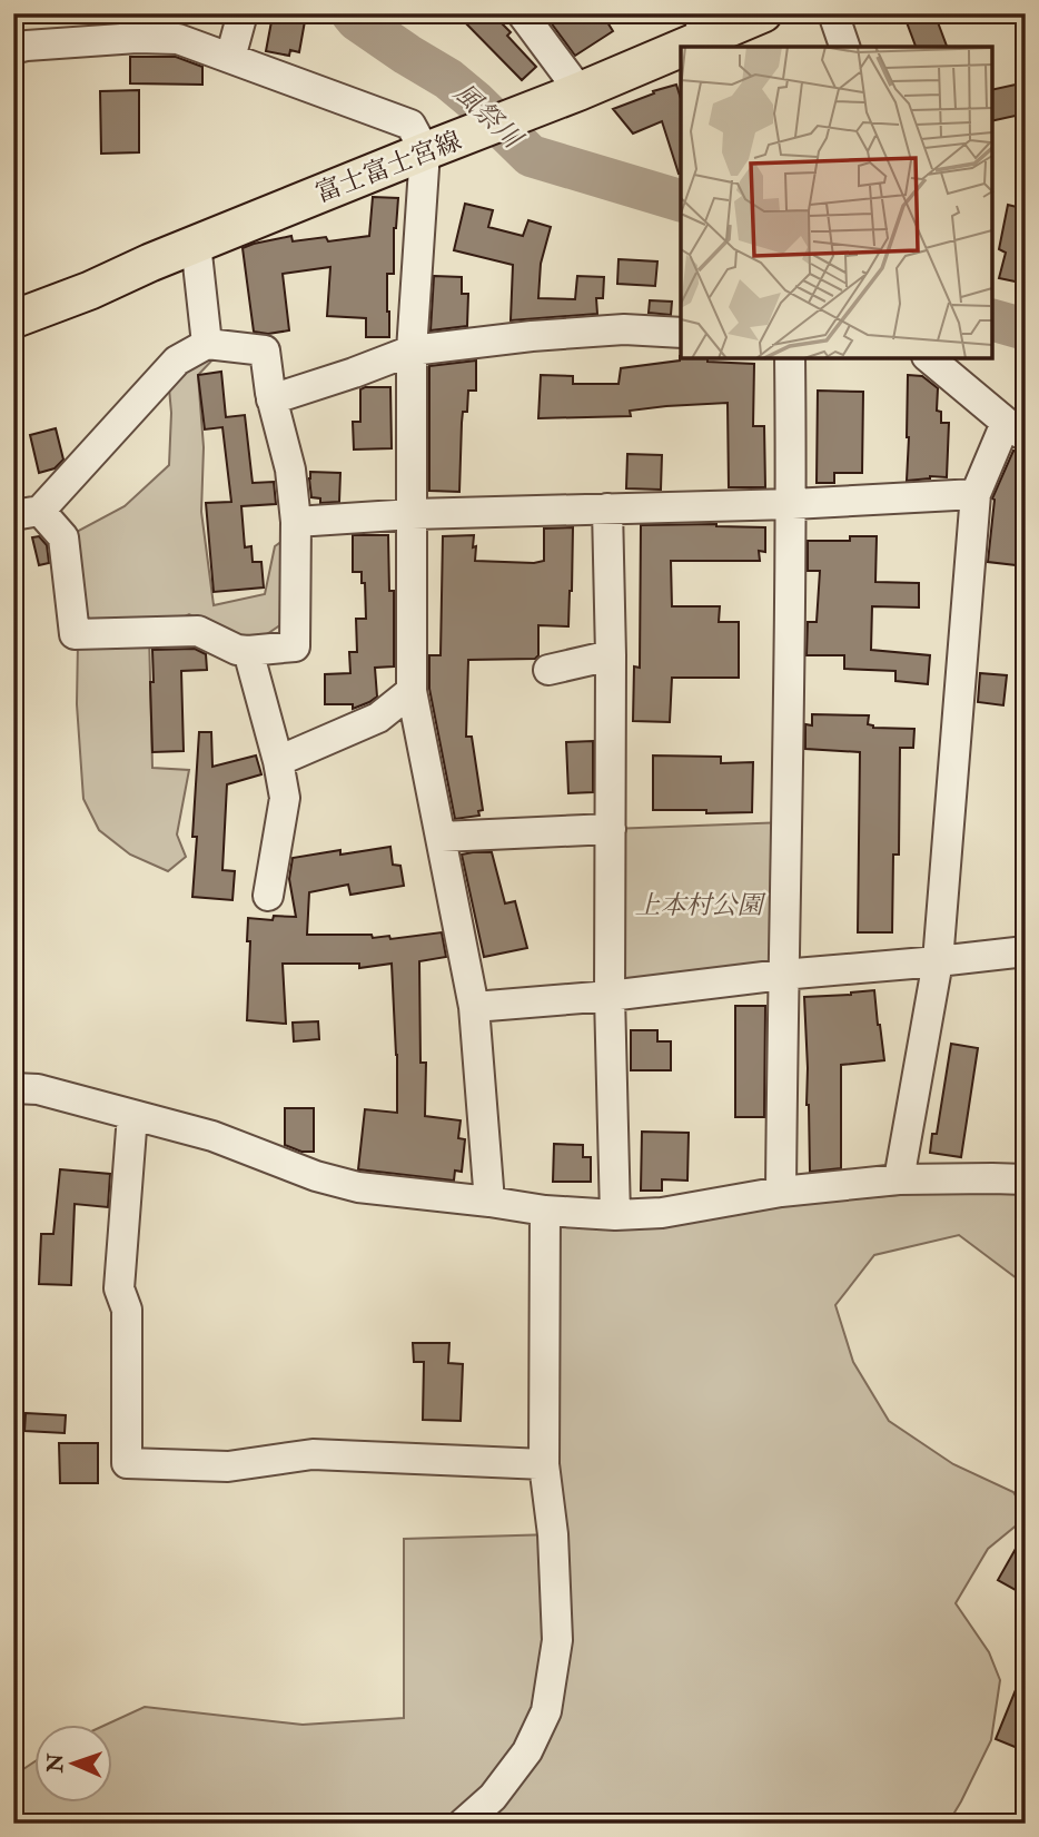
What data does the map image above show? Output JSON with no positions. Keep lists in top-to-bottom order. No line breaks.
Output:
{"streets":{"main road":["富士富士宮線"]},"water":["風祭川"],"parks":["上本村公園"],"north":"left"}
